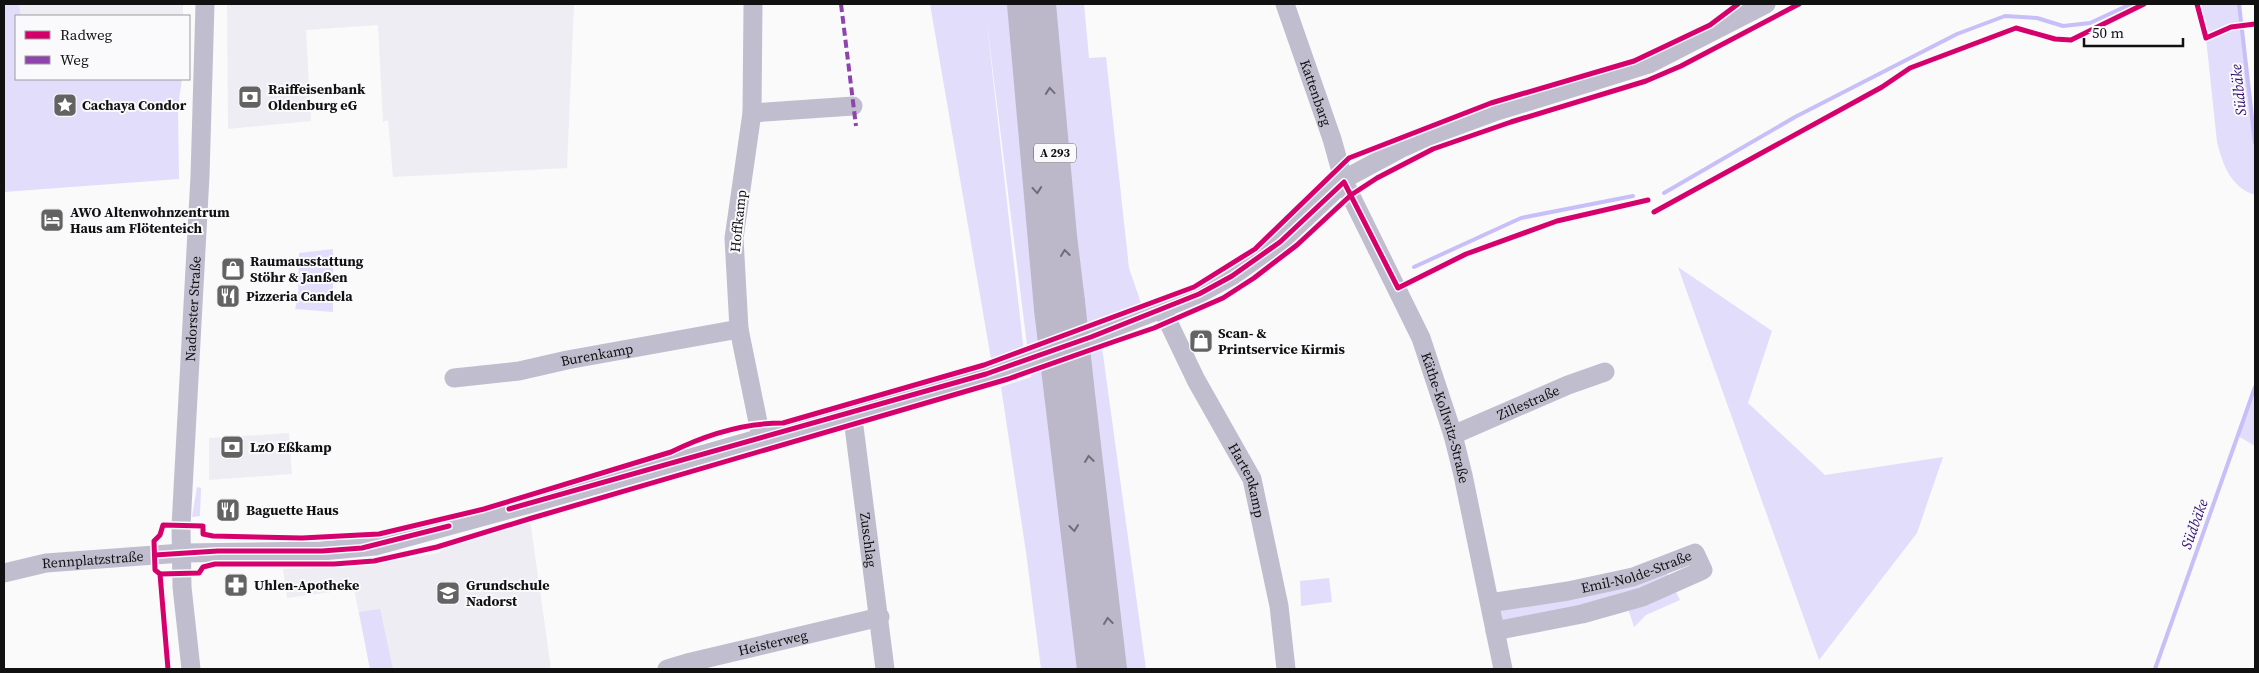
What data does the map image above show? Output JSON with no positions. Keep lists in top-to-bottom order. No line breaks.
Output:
{"streets":{"highway":["A 293"],"street":["Kattenbarg","Hoffkamp","Nadorster Straße","Burenkamp","Zillestraße","Käthe-Kollwitz-Straße","Hartenkamp","Zuschlag","Rennplatzstraße","Emil-Nolde-Straße","Heisterweg"]},"crossings":[["Kattenbarg","Käthe-Kollwitz-Straße"],["Kattenbarg","Rennplatzstraße"],["Hoffkamp","Burenkamp"],["Hoffkamp","Rennplatzstraße"],["Nadorster Straße","Rennplatzstraße"],["Zillestraße","Käthe-Kollwitz-Straße"],["Käthe-Kollwitz-Straße","Rennplatzstraße"],["Käthe-Kollwitz-Straße","Emil-Nolde-Straße"],["Hartenkamp","Rennplatzstraße"],["Zuschlag","Rennplatzstraße"],["Zuschlag","Heisterweg"]],"water":["Südbäke"],"places":{"bank":["Raiffeisenbank Oldenburg eG","LzO Eßkamp"],"place":["Cachaya Condor"],"hotel":["AWO Altenwohnzentrum Haus am Flötenteich"],"shop":["Raumausstattung Stöhr & Janßen","Scan- & Printservice Kirmis"],"restaurant":["Pizzeria Candela","Baguette Haus"],"pharmacy":["Uhlen-Apotheke"],"school or university":["Grundschule Nadorst"]},"legend":["Radweg","Weg"],"scale_bar":"50 m"}
